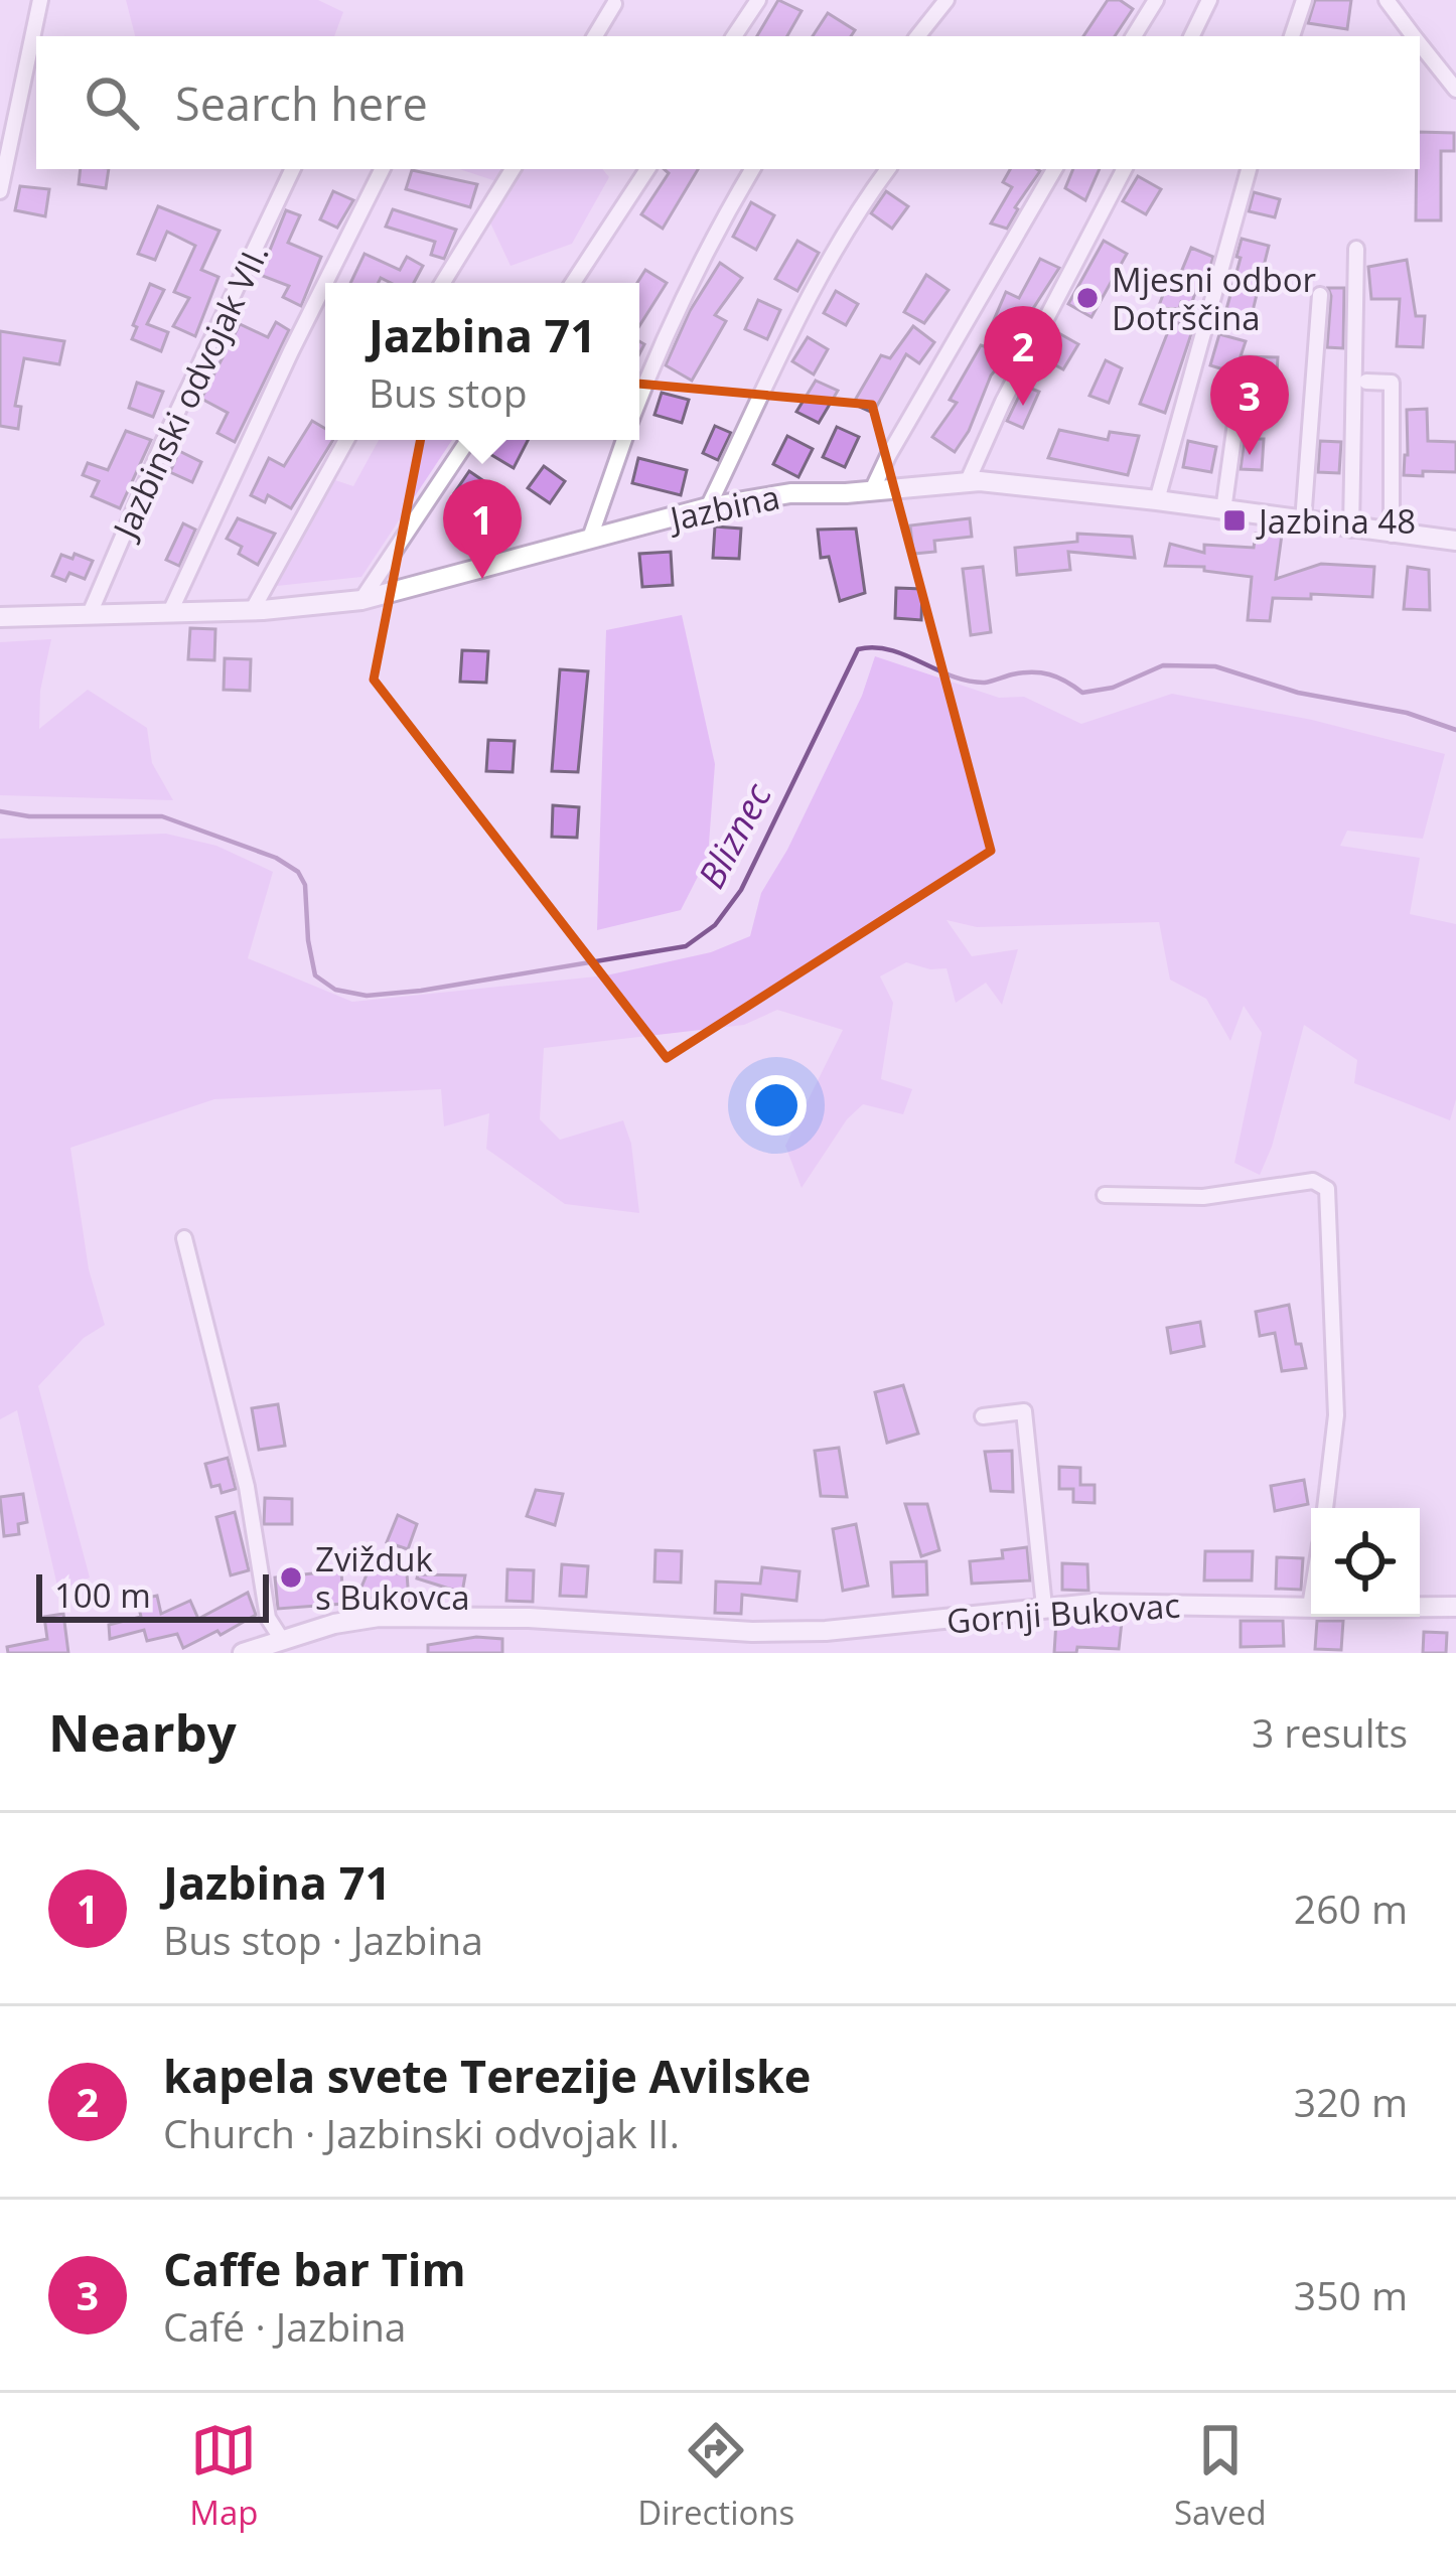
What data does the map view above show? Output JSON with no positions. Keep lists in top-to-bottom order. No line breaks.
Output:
{"streets":{"street":["Jazbinski odvojak VII.","Jazbina","Gornji Bukovac"]},"crossings":[["Jazbinski odvojak VII.","Jazbina"]],"water":["Bliznec"],"places":{"other":["Mjesni odbor Dotrščina","Zvižduk s Bukovca"],"transit":["Jazbina 48"]},"scale_bar":"100 m","page":{"search":"Search here","popup":["Jazbina 71","Bus stop"],"pins":["2","3","1"],"scale":"100 m","heading":["Nearby","3 results"],"list":[{"mark":"1","name":"Jazbina 71","note":"Bus stop · Jazbina","value":"260 m"},{"mark":"2","name":"kapela svete Terezije Avilske","note":"Church · Jazbinski odvojak II.","value":"320 m"},{"mark":"3","name":"Caffe bar Tim","note":"Café · Jazbina","value":"350 m"}],"nav":["Map","Directions","Saved"]}}
